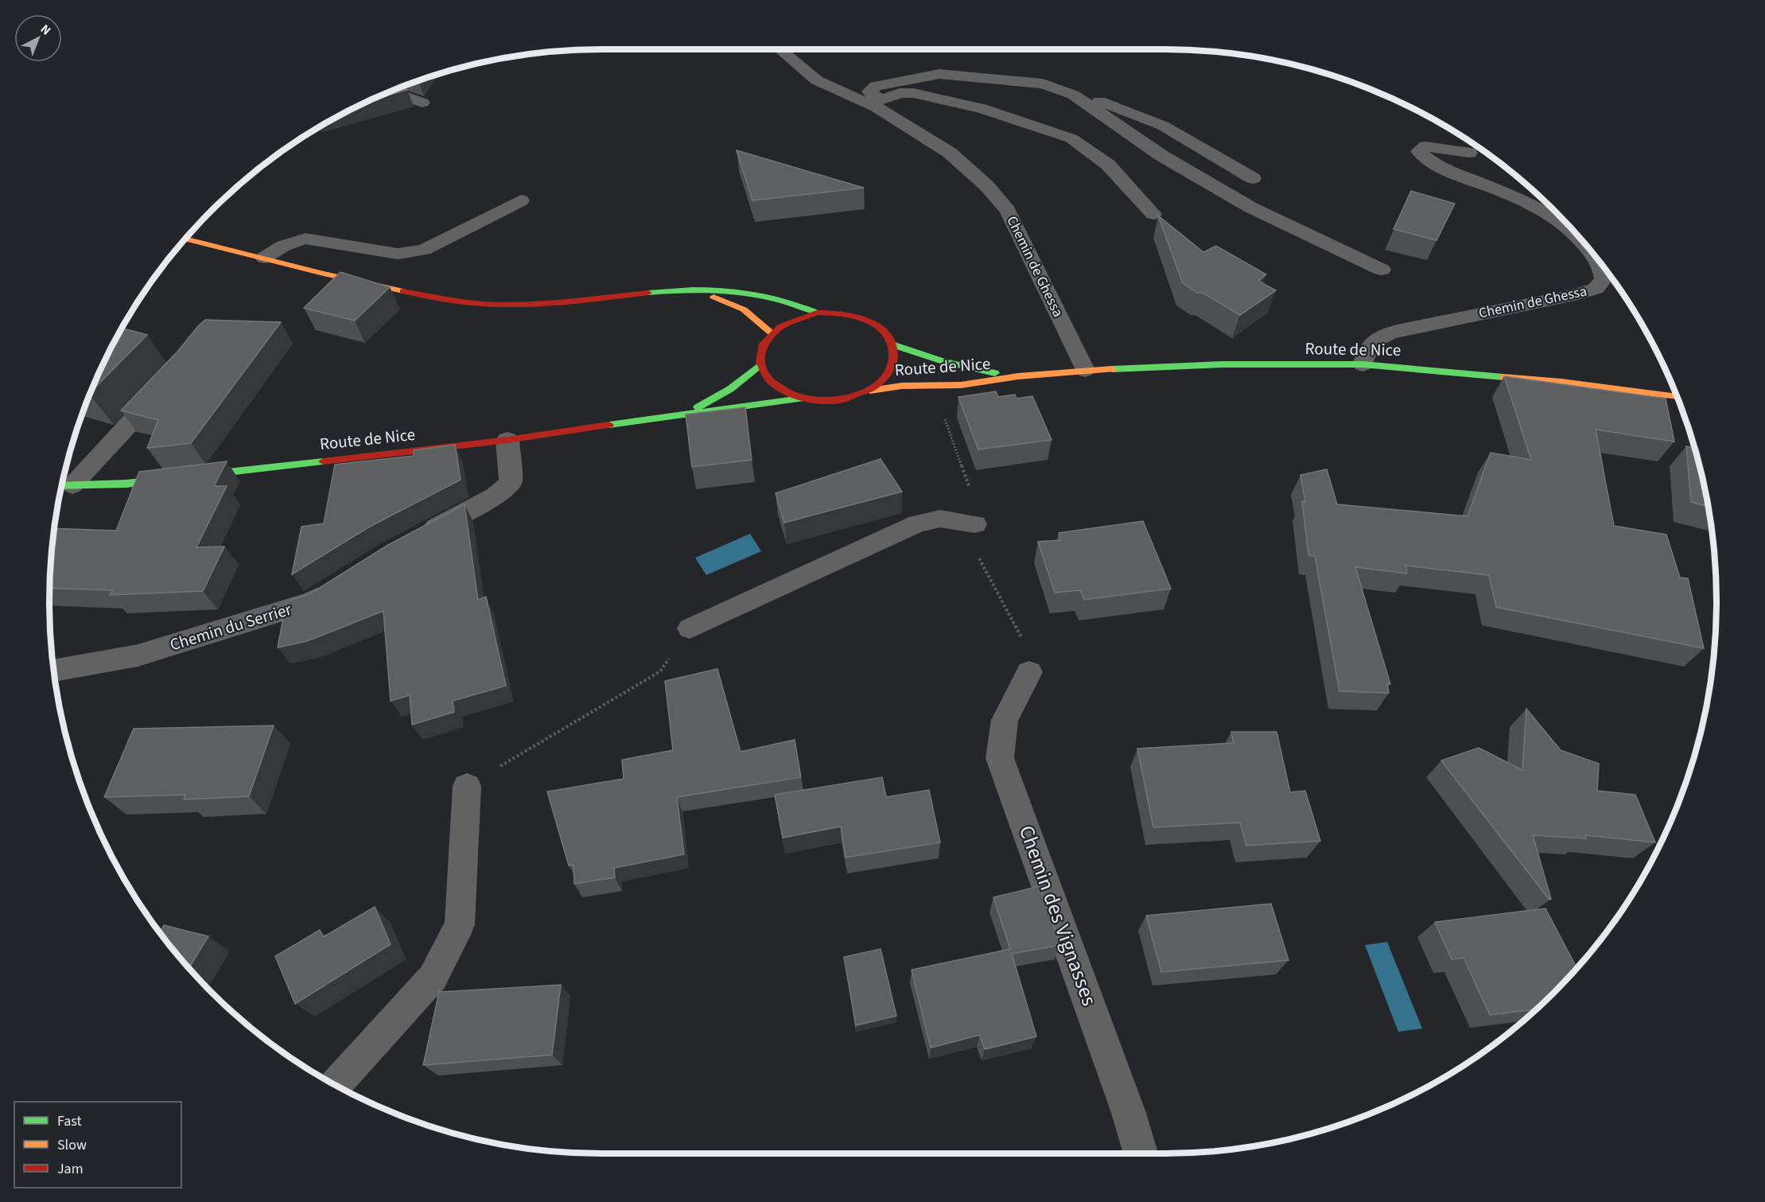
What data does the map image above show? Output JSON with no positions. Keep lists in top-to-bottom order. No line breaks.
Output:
{"streets":{"main road":["Route de Nice"],"street":["Chemin du Serrier"],"lane":["Chemin de Ghessa","Chemin des Vignasses"]},"crossings":[["Chemin de Ghessa","Route de Nice"]],"legend":["Fast","Slow","Jam"],"north":"top right"}
